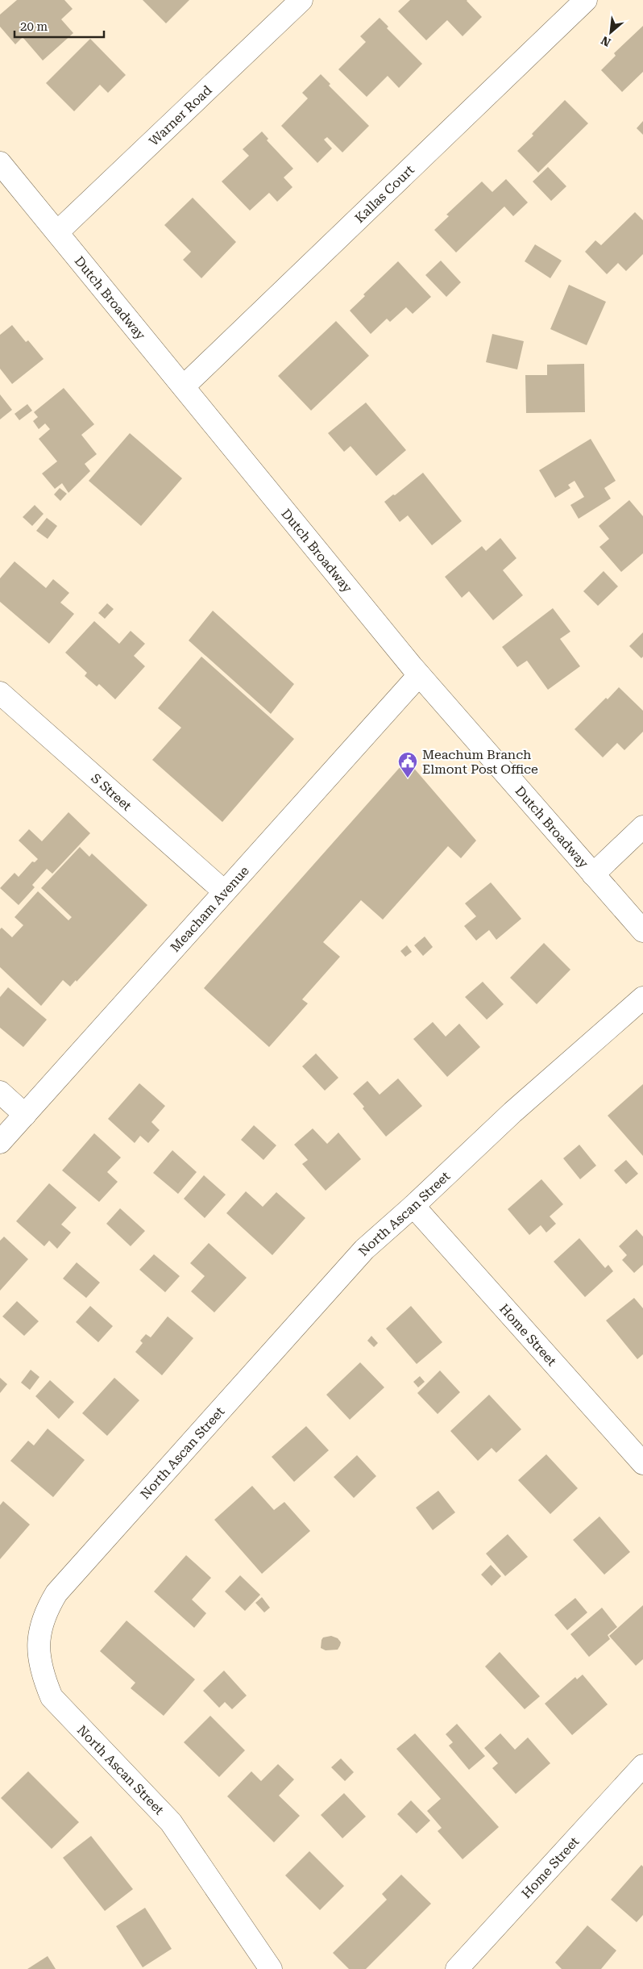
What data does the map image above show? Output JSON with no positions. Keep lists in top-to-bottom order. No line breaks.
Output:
{"streets":{"street":["Warner Road","Kallas Court","Dutch Broadway","S Street","Meacham Avenue","North Ascan Street","Home Street"]},"crossings":[["Warner Road","Dutch Broadway"],["Kallas Court","Dutch Broadway"],["Dutch Broadway","Meacham Avenue"],["S Street","Meacham Avenue"],["North Ascan Street","Home Street"]],"places":{"public building":["Meachum Branch Elmont Post Office"]},"scale_bar":"20 m","north":"bottom left"}
